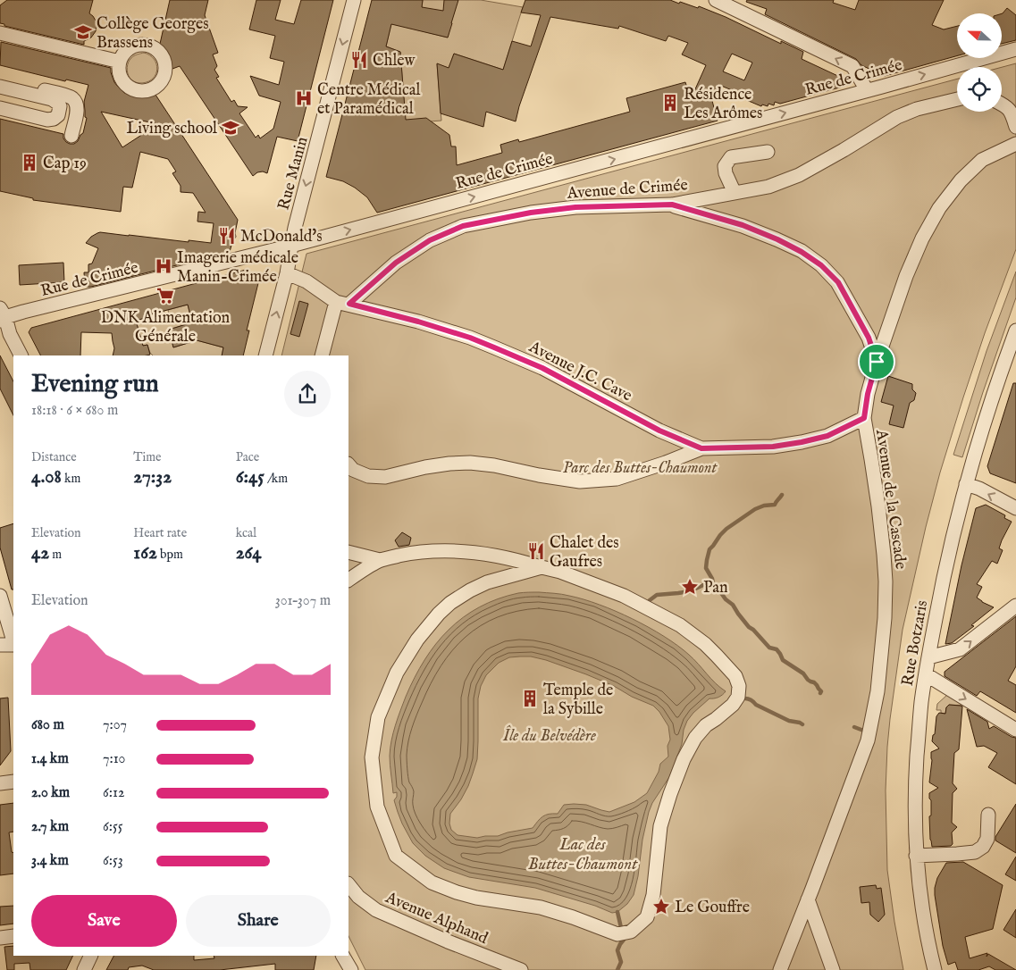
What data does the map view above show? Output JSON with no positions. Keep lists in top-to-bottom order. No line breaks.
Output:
{"streets":{"street":["Rue de Crimée","Rue Manin","Avenue de Crimée","Avenue J.C. Cave","Avenue de la Cascade","Rue Botzaris","Avenue Alphand"]},"crossings":[["Rue de Crimée","Rue Manin"],["Rue Manin","Avenue J.C. Cave"],["Avenue de Crimée","Avenue J.C. Cave"],["Avenue J.C. Cave","Avenue de la Cascade"]],"one_way":["Rue de Crimée"],"water":["Lac des Buttes-Chaumont"],"parks":["Parc des Buttes-Chaumont","Île du Belvédère"],"places":{"school or university":["Collège Georges Brassens","Living school"],"restaurant":["Chlew","McDonald's","Chalet des Gaufres"],"hospital":["Centre Médical et Paramédical","Imagerie médicale Manin-Crimée"],"building":["Résidence Les Arômes","Cap 19","Temple de la Sybille"],"supermarket":["DNK Alimentation Générale"],"place":["Pan","Le Gouffre"]},"north":"left","page":{"heading":["Evening run","18:18 · 6 × 680 m"],"stats":[["Distance","4.08 km"],["Time","27:32"],["Pace","6:45 /km"],["Elevation","42 m"],["Heart rate","162 bpm"],["kcal","264"]],"chart":["Elevation","301–307 m"],"list":[{"name":"680 m","note":"7:07"},{"name":"1.4 km","note":"7:10"},{"name":"2.0 km","note":"6:12"},{"name":"2.7 km","note":"6:55"},{"name":"3.4 km","note":"6:53"}],"buttons":["Save","Share"]}}
